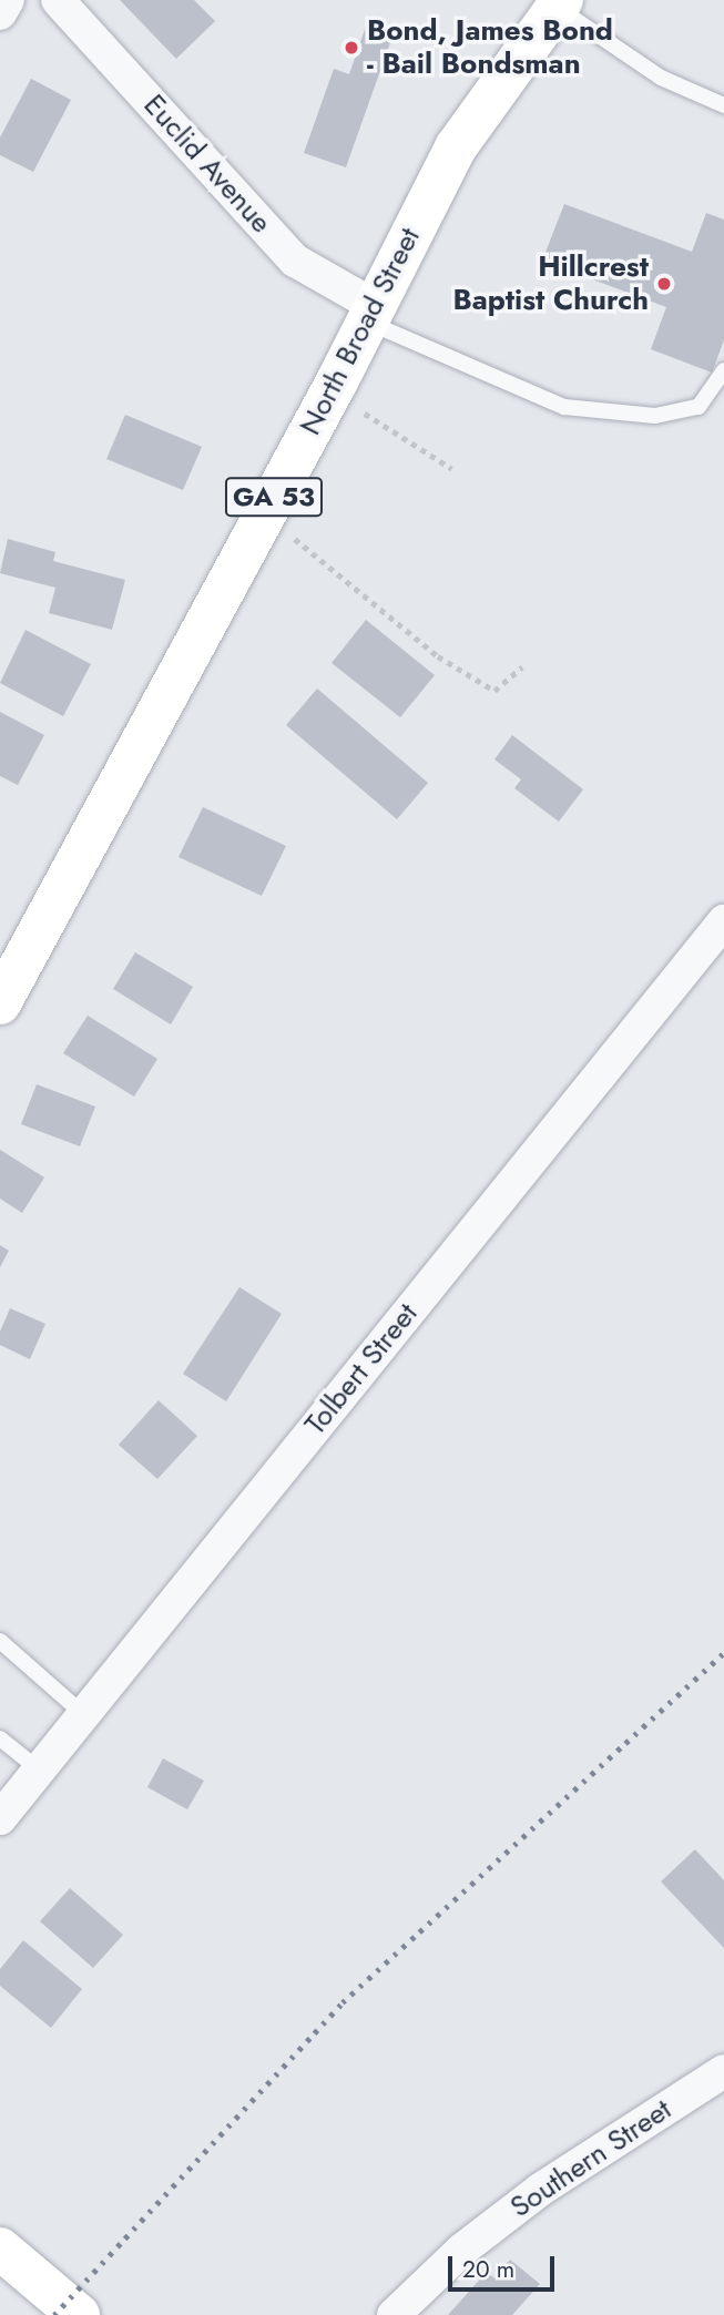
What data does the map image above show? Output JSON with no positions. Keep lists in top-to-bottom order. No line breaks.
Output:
{"streets":{"main road":["North Broad Street","GA 53"],"street":["Euclid Avenue","Tolbert Street","Southern Street"]},"crossings":[["Euclid Avenue","North Broad Street"]],"places":["Bond, James Bond - Bail Bondsman","Hillcrest Baptist Church"],"scale_bar":"20 m"}
